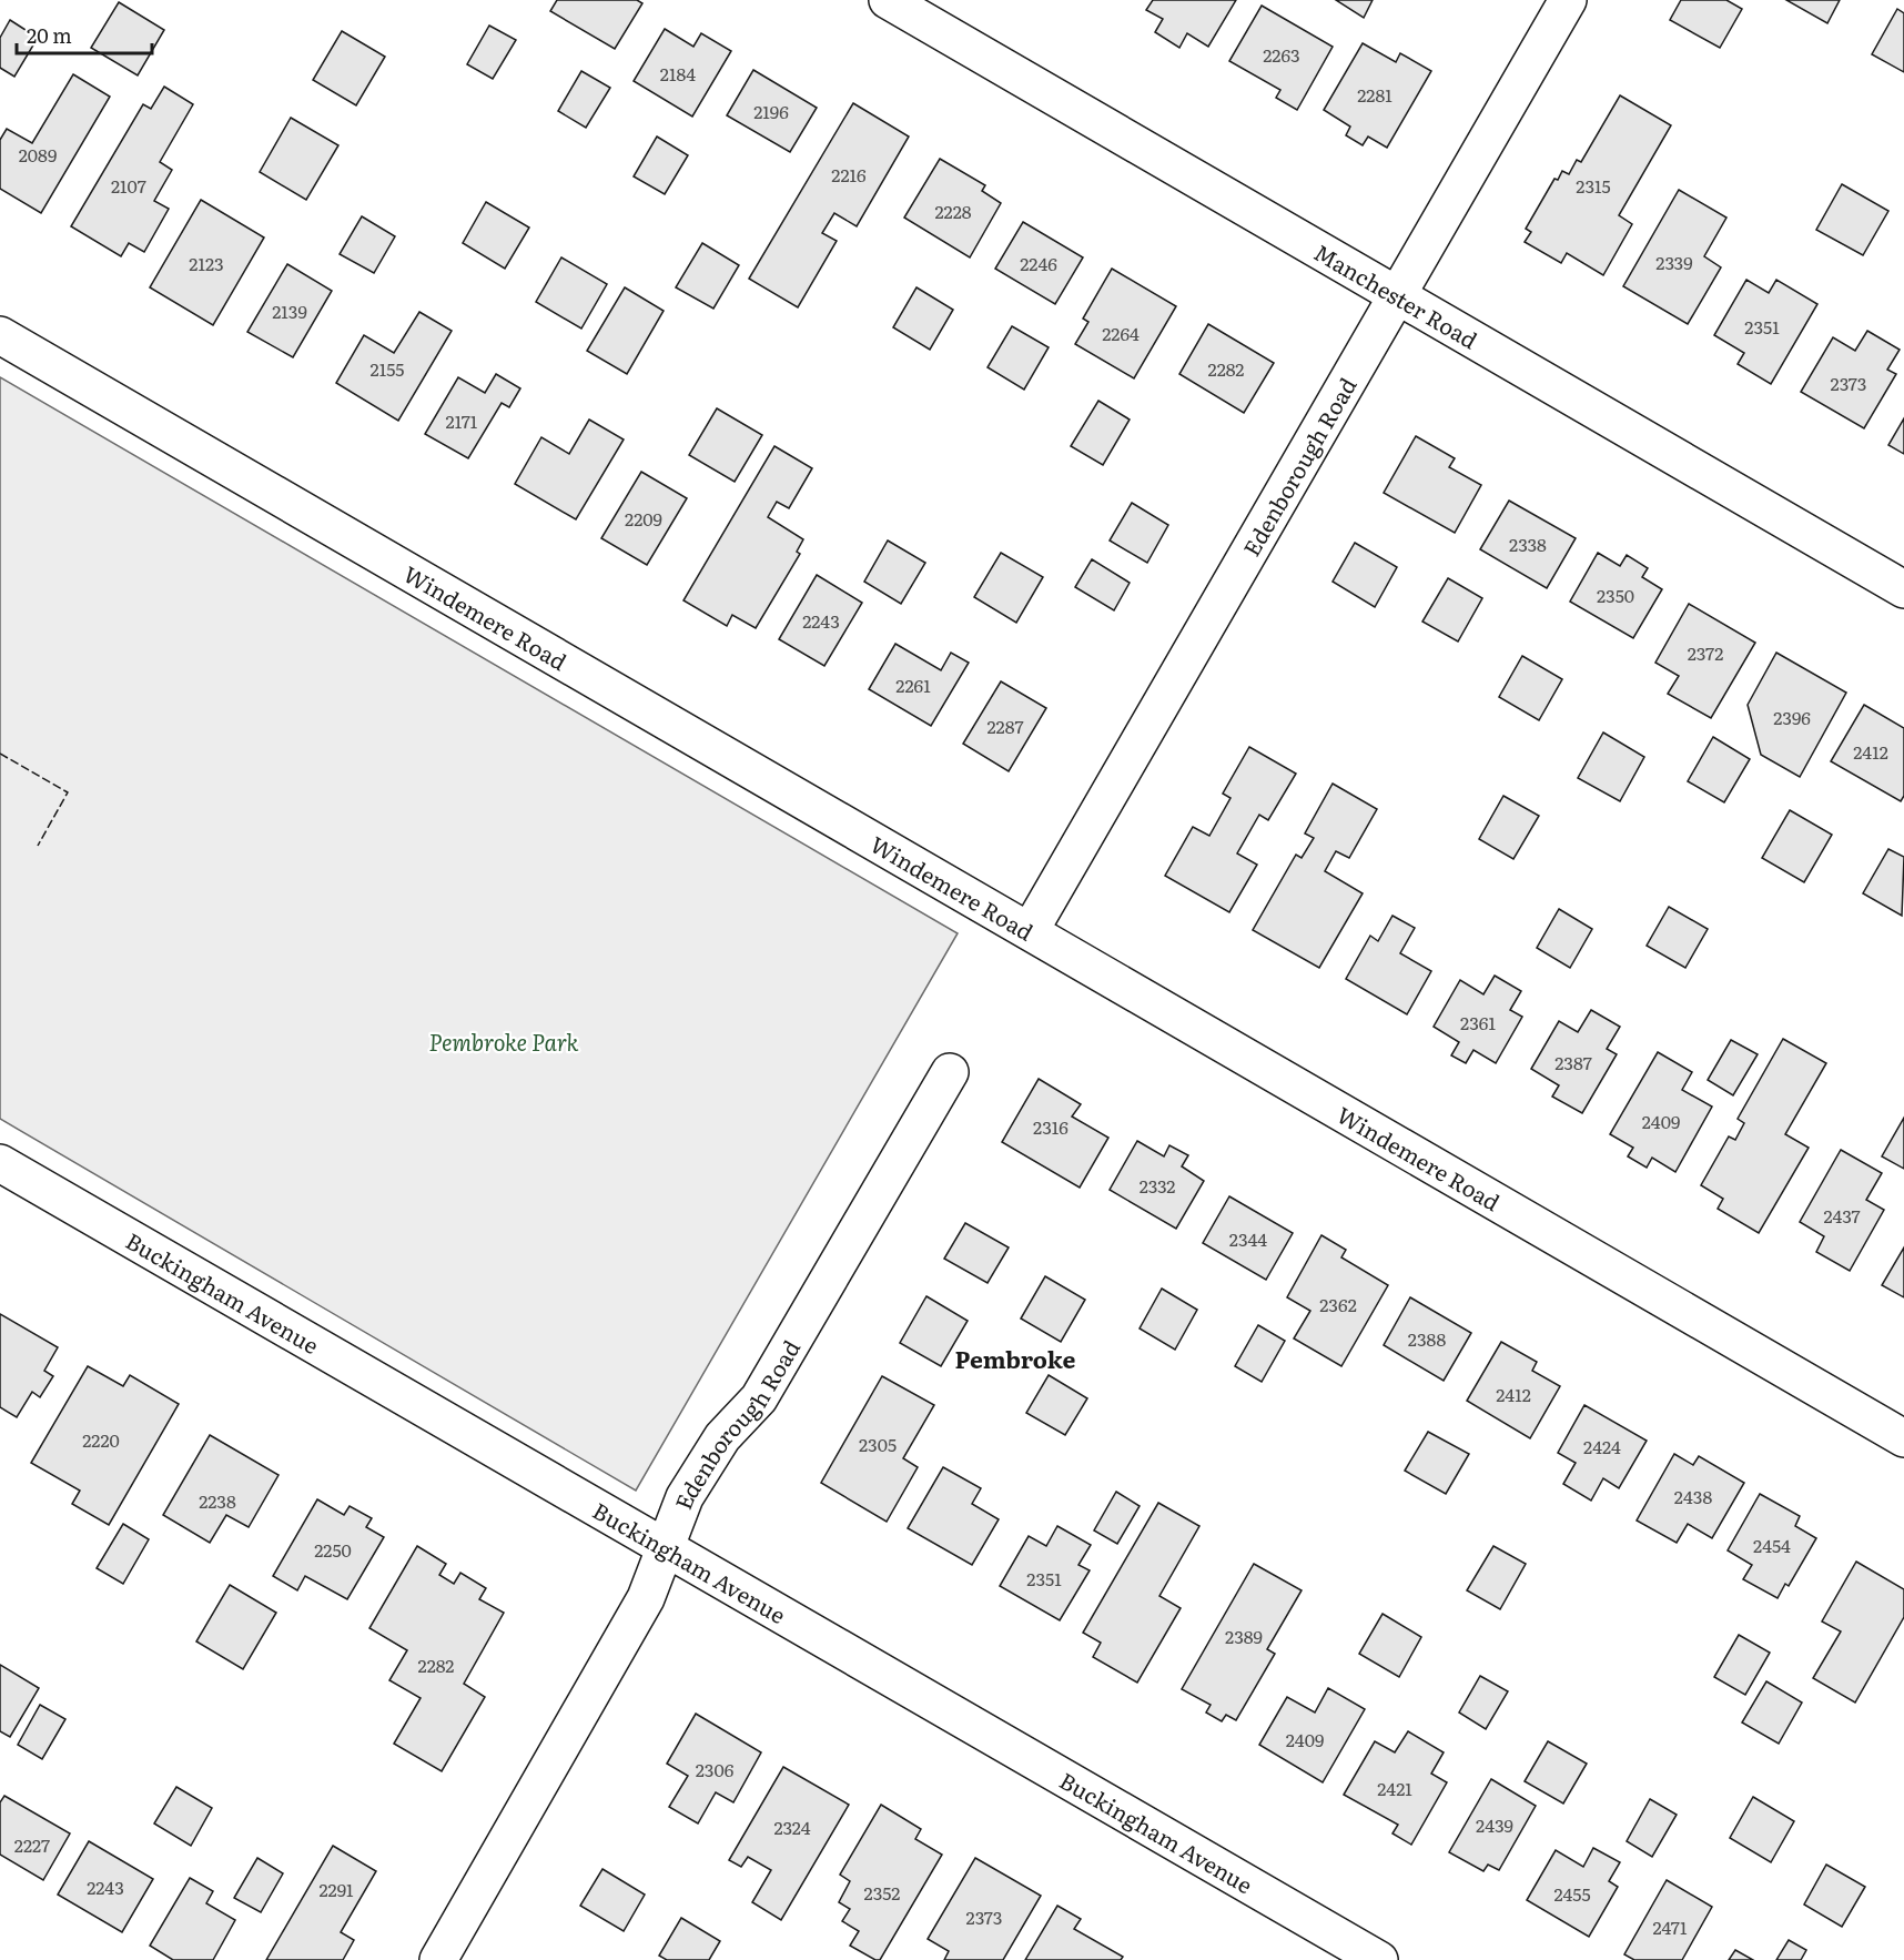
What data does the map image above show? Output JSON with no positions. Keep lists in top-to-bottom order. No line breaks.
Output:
{"streets":{"street":["Manchester Road","Edenborough Road","Windemere Road","Buckingham Avenue"]},"crossings":[["Manchester Road","Edenborough Road"],["Edenborough Road","Windemere Road"],["Edenborough Road","Buckingham Avenue"]],"districts":["Pembroke"],"parks":["Pembroke Park"],"house_numbers":["2263","2184","2281","2196","2089","2216","2107","2315","2228","2339","2123","2246","2139","2351","2264","2155","2282","2373","2171","2209","2338","2350","2243","2372","2261","2396","2287","2412","2361","2387","2409","2316","2332","2437","2344","2362","2388","2412","2220","2305","2424","2438","2238","2454","2250","2351","2389","2282","2409","2306","2421","2439","2324","2227","2243","2291","2352","2455","2373","2471"],"scale_bar":"20 m"}
